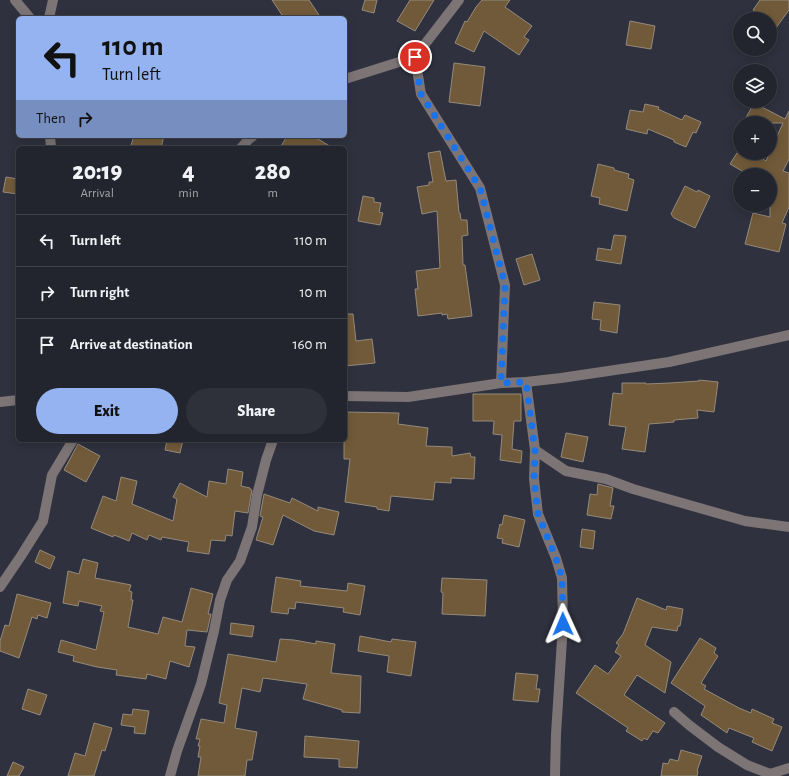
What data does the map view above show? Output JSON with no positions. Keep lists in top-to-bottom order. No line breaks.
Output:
{"page":{"map_buttons":["+","−"],"turn":["110 m","Turn left"],"then":"Then","eta":["20:19","Arrival","4","min","280","m"],"list":[{"name":"Turn left","value":"110 m"},{"name":"Turn right","value":"10 m"},{"name":"Arrive at destination","value":"160 m"}],"buttons":["Exit","Share"]}}
